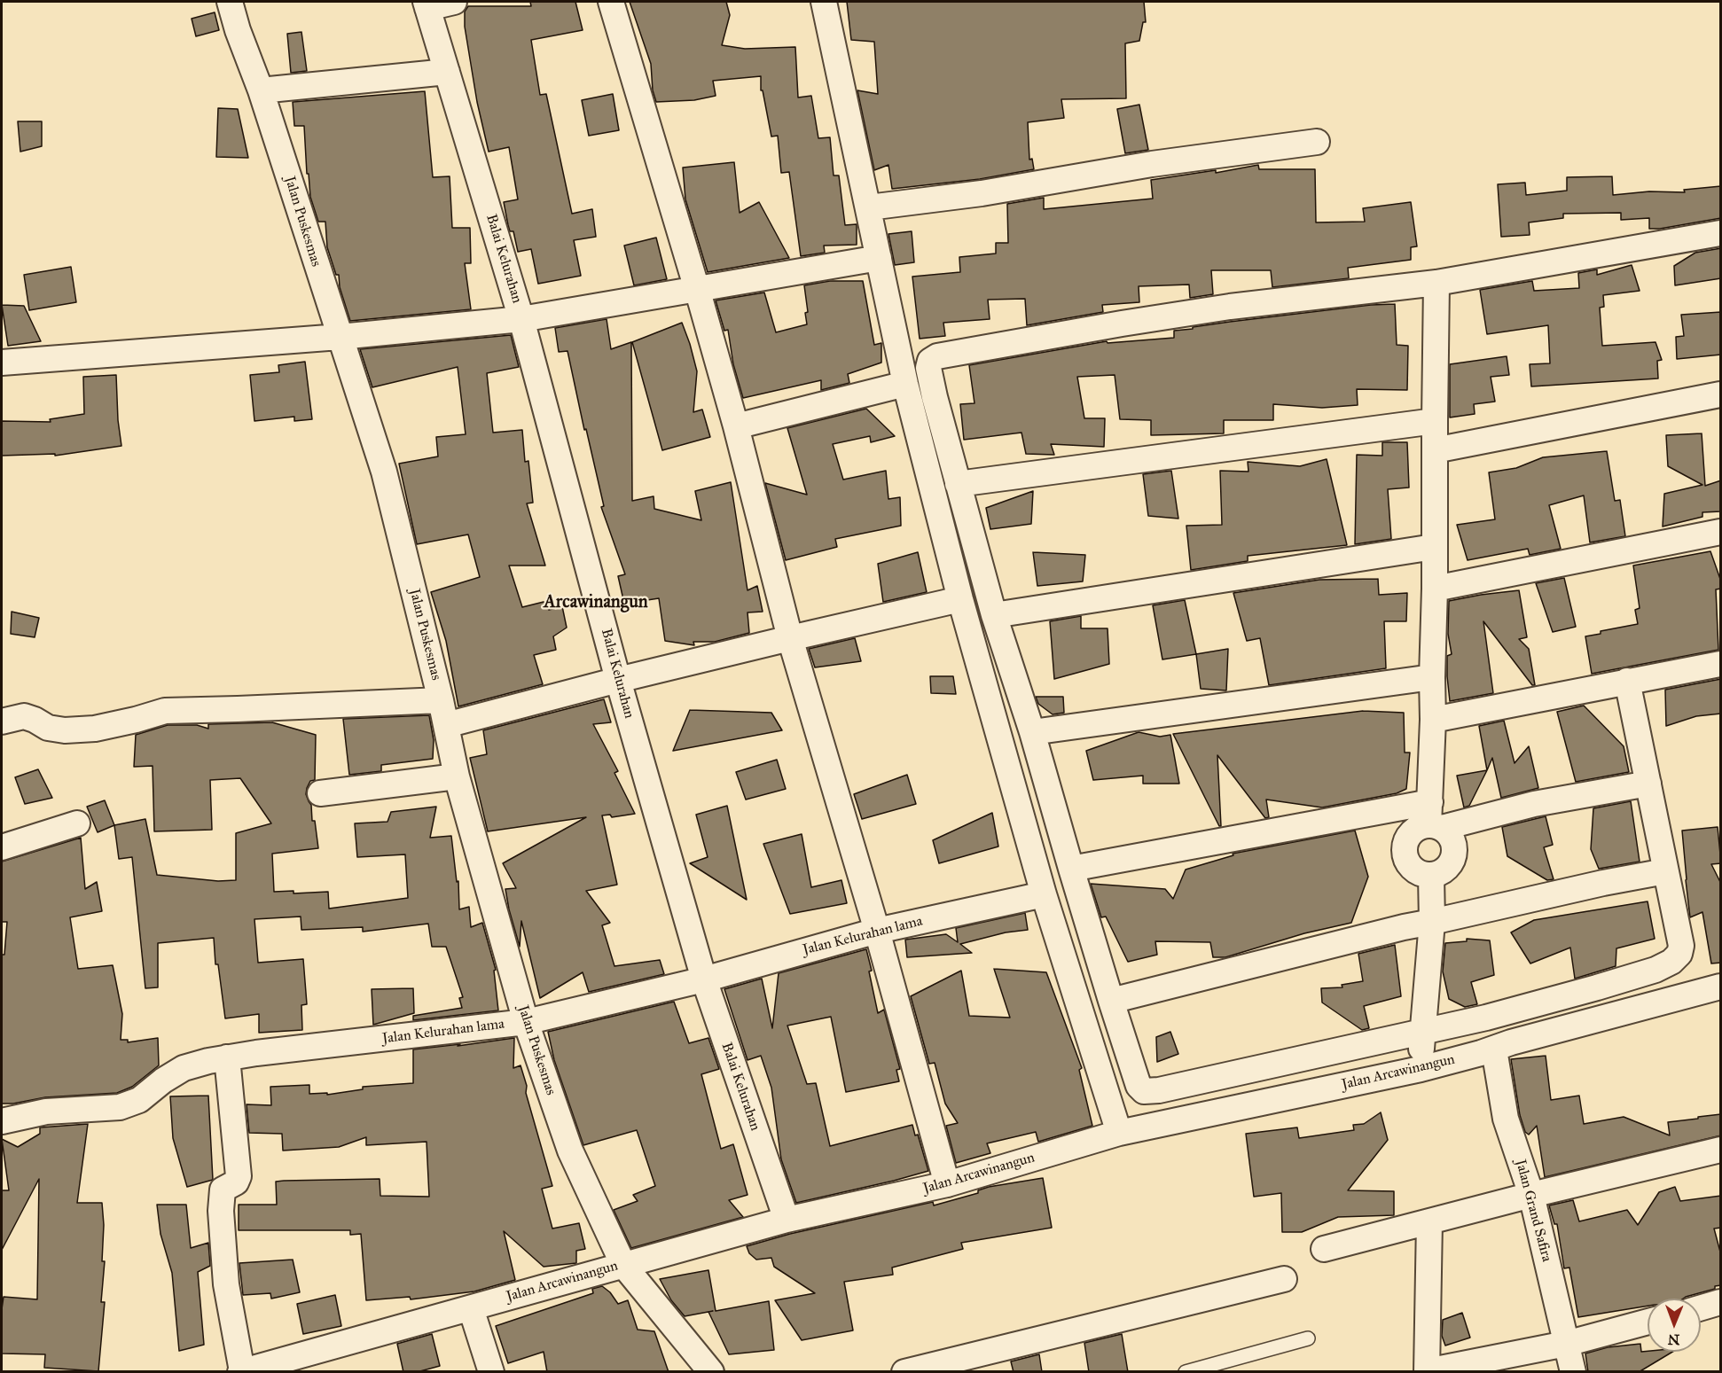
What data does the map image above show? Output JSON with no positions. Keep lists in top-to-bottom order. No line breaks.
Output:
{"streets":{"street":["Jalan Puskesmas","Balai Kelurahan","Jalan Kelurahan lama","Jalan Arcawinangun","Jalan Grand Safira"]},"crossings":[["Jalan Puskesmas","Jalan Kelurahan lama"],["Jalan Puskesmas","Jalan Arcawinangun"],["Balai Kelurahan","Jalan Kelurahan lama"],["Balai Kelurahan","Jalan Arcawinangun"],["Jalan Arcawinangun","Jalan Grand Safira"]],"districts":["Arcawinangun"],"north":"bottom"}
